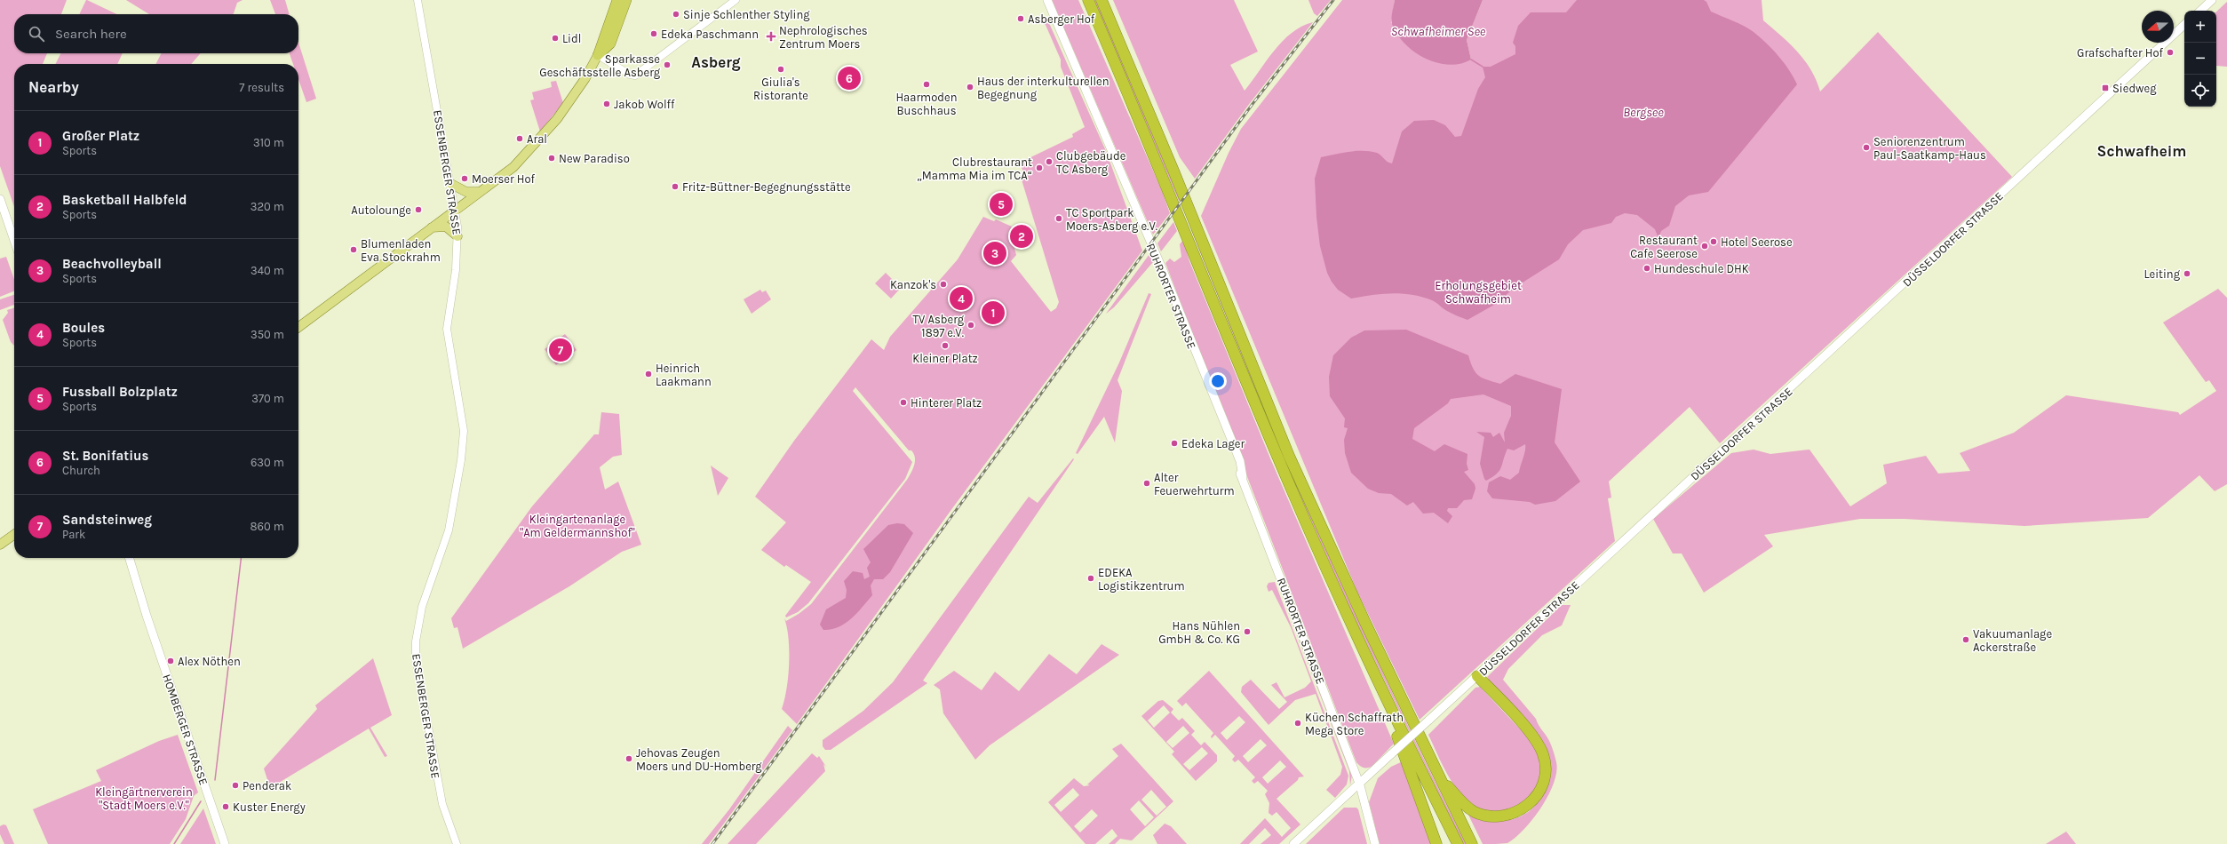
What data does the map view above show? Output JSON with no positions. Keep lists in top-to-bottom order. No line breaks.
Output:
{"streets":{"main road":["DÜSSELDORFER STRASSE","RUHRORTER STRASSE","HOMBERGER STRASSE"],"street":["ESSENBERGER STRASSE"]},"crossings":[["DÜSSELDORFER STRASSE","RUHRORTER STRASSE"]],"districts":["Asberg","Schwafheim"],"water":["Schwafheimer See","Bergsee"],"parks":["Erholungsgebiet Schwafheim","Kleingartenanlage \"Am Geldermannshof\"","Kleingärtnerverein \"Stadt Moers e.V.\""],"places":{"other":["Sinje Schlenther Styling","Asberger Hof","Edeka Paschmann","Lidl","Grafschafter Hof","Sparkasse Geschäftsstelle Asberg","Giulia's Ristorante","Haarmoden Buschhaus","Haus der interkulturellen Begegnung","Jakob Wolff","Aral","Seniorenzentrum Paul-Saatkamp-Haus","New Paradiso","Clubgebäude TC Asberg","Clubrestaurant „Mamma Mia im TCA“","Moerser Hof","Fritz-Büttner-Begegnungsstätte","Autolounge","TC Sportpark Moers-Asberg e.V.","Hotel Seerose","Restaurant Cafe Seerose","Blumenladen Eva Stockrahm","Hundeschule DHK","Leiting","Kanzok's","TV Asberg 1897 e.V.","Kleiner Platz","Heinrich Laakmann","Hinterer Platz","Edeka Lager","Alter Feuerwehrturm","EDEKA Logistikzentrum","Hans Nühlen GmbH & Co. KG","Vakuumanlage Ackerstraße","Alex Nöthen","Küchen Schaffrath Mega Store","Jehovas Zeugen Moers und DU-Homberg","Penderak","Kuster Energy"],"health":["Nephrologisches Zentrum Moers"],"transit":["Siedweg"]},"north":"left","page":{"map_buttons":["+","−"],"search":"Search here","heading":["Nearby","7 results"],"pins":["6","5","2","3","4","1","7"],"list":[{"mark":"1","name":"Großer Platz","note":"Sports","value":"310 m"},{"mark":"2","name":"Basketball Halbfeld","note":"Sports","value":"320 m"},{"mark":"3","name":"Beachvolleyball","note":"Sports","value":"340 m"},{"mark":"4","name":"Boules","note":"Sports","value":"350 m"},{"mark":"5","name":"Fussball Bolzplatz","note":"Sports","value":"370 m"},{"mark":"6","name":"St. Bonifatius","note":"Church","value":"630 m"},{"mark":"7","name":"Sandsteinweg","note":"Park","value":"860 m"}]}}
